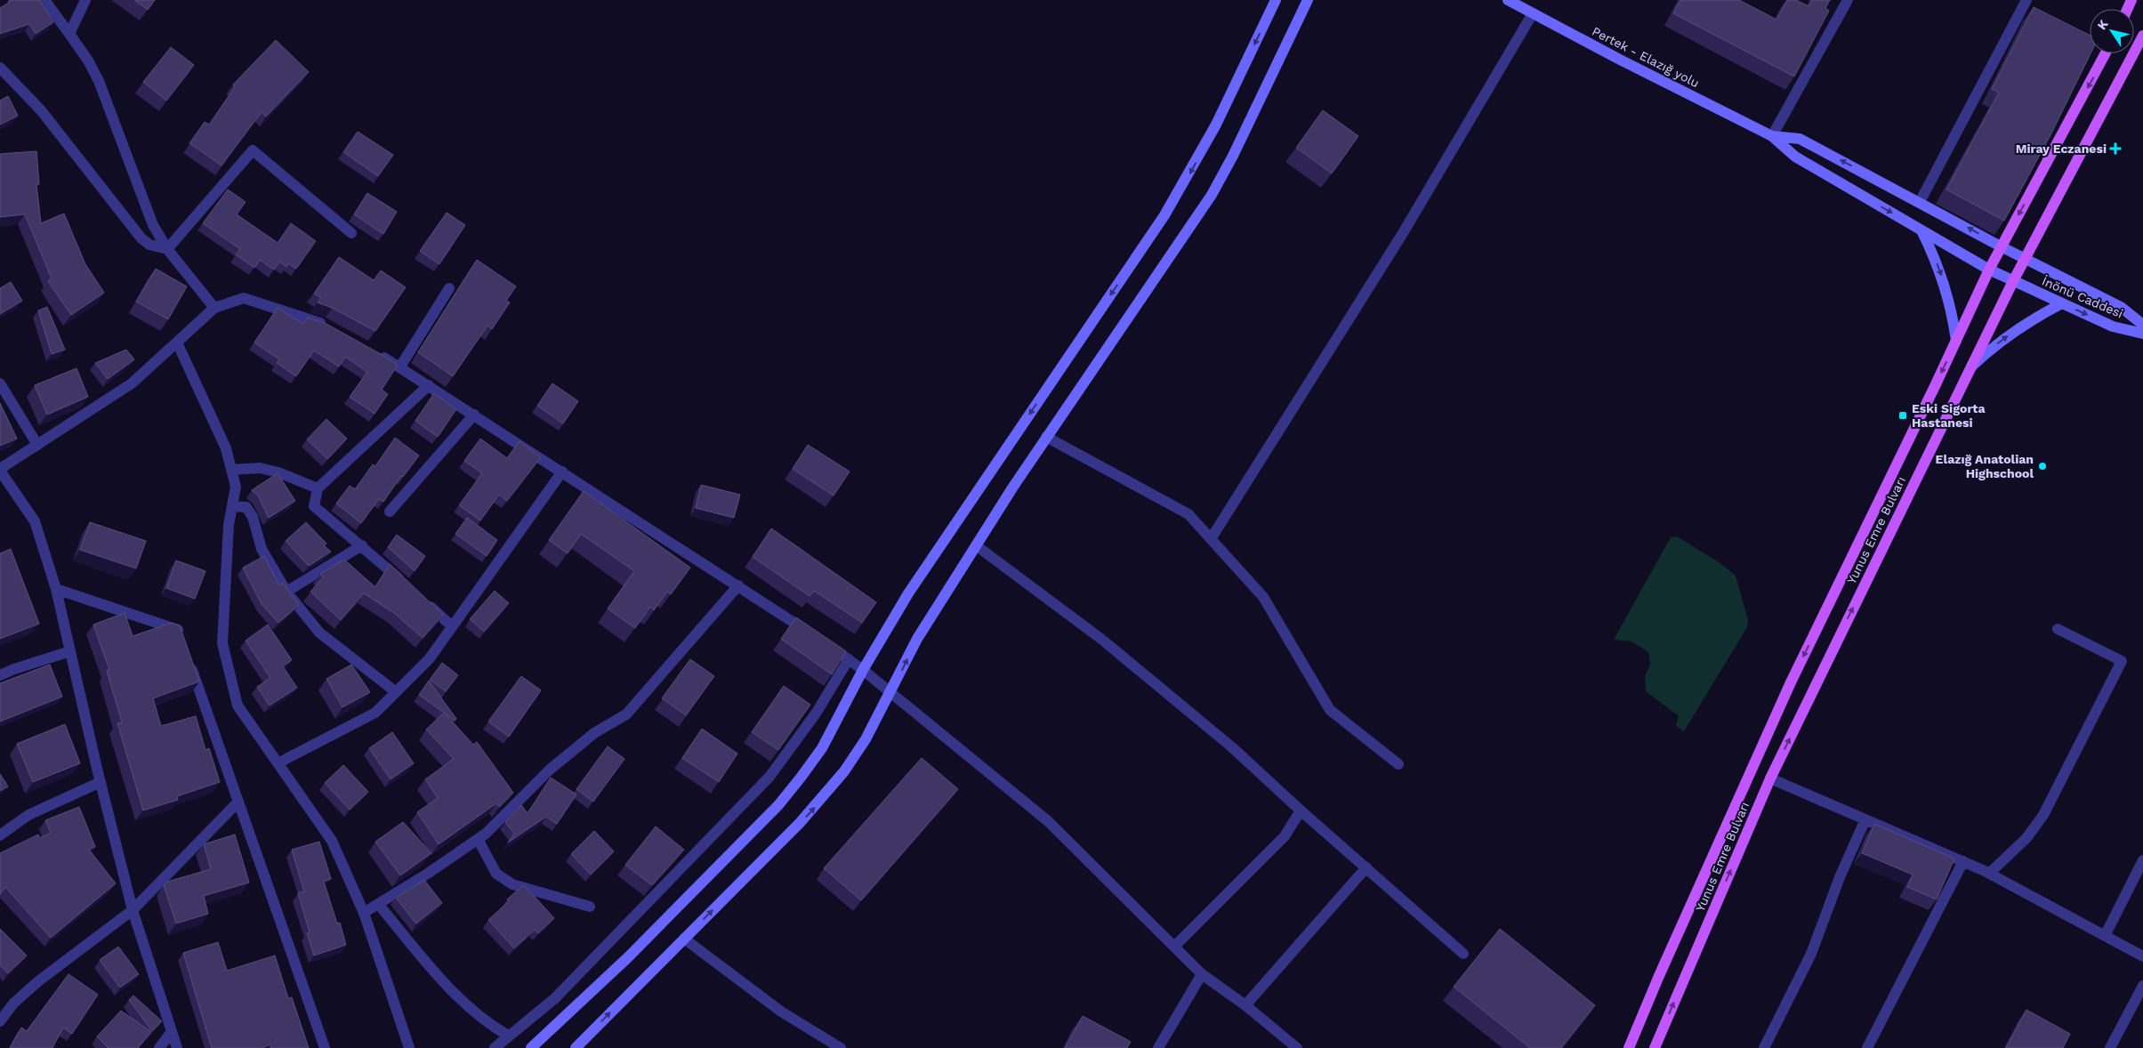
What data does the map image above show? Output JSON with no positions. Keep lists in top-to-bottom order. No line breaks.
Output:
{"streets":{"main road":["Pertek - Elazığ yolu","İnönü Caddesi","Yunus Emre Bulvarı"]},"crossings":[["Pertek - Elazığ yolu","İnönü Caddesi"],["İnönü Caddesi","Yunus Emre Bulvarı"]],"places":{"health":["Miray Eczanesi"],"transit":["Eski Sigorta Hastanesi"],"other":["Elazığ Anatolian Highschool"]},"north":"top left"}
